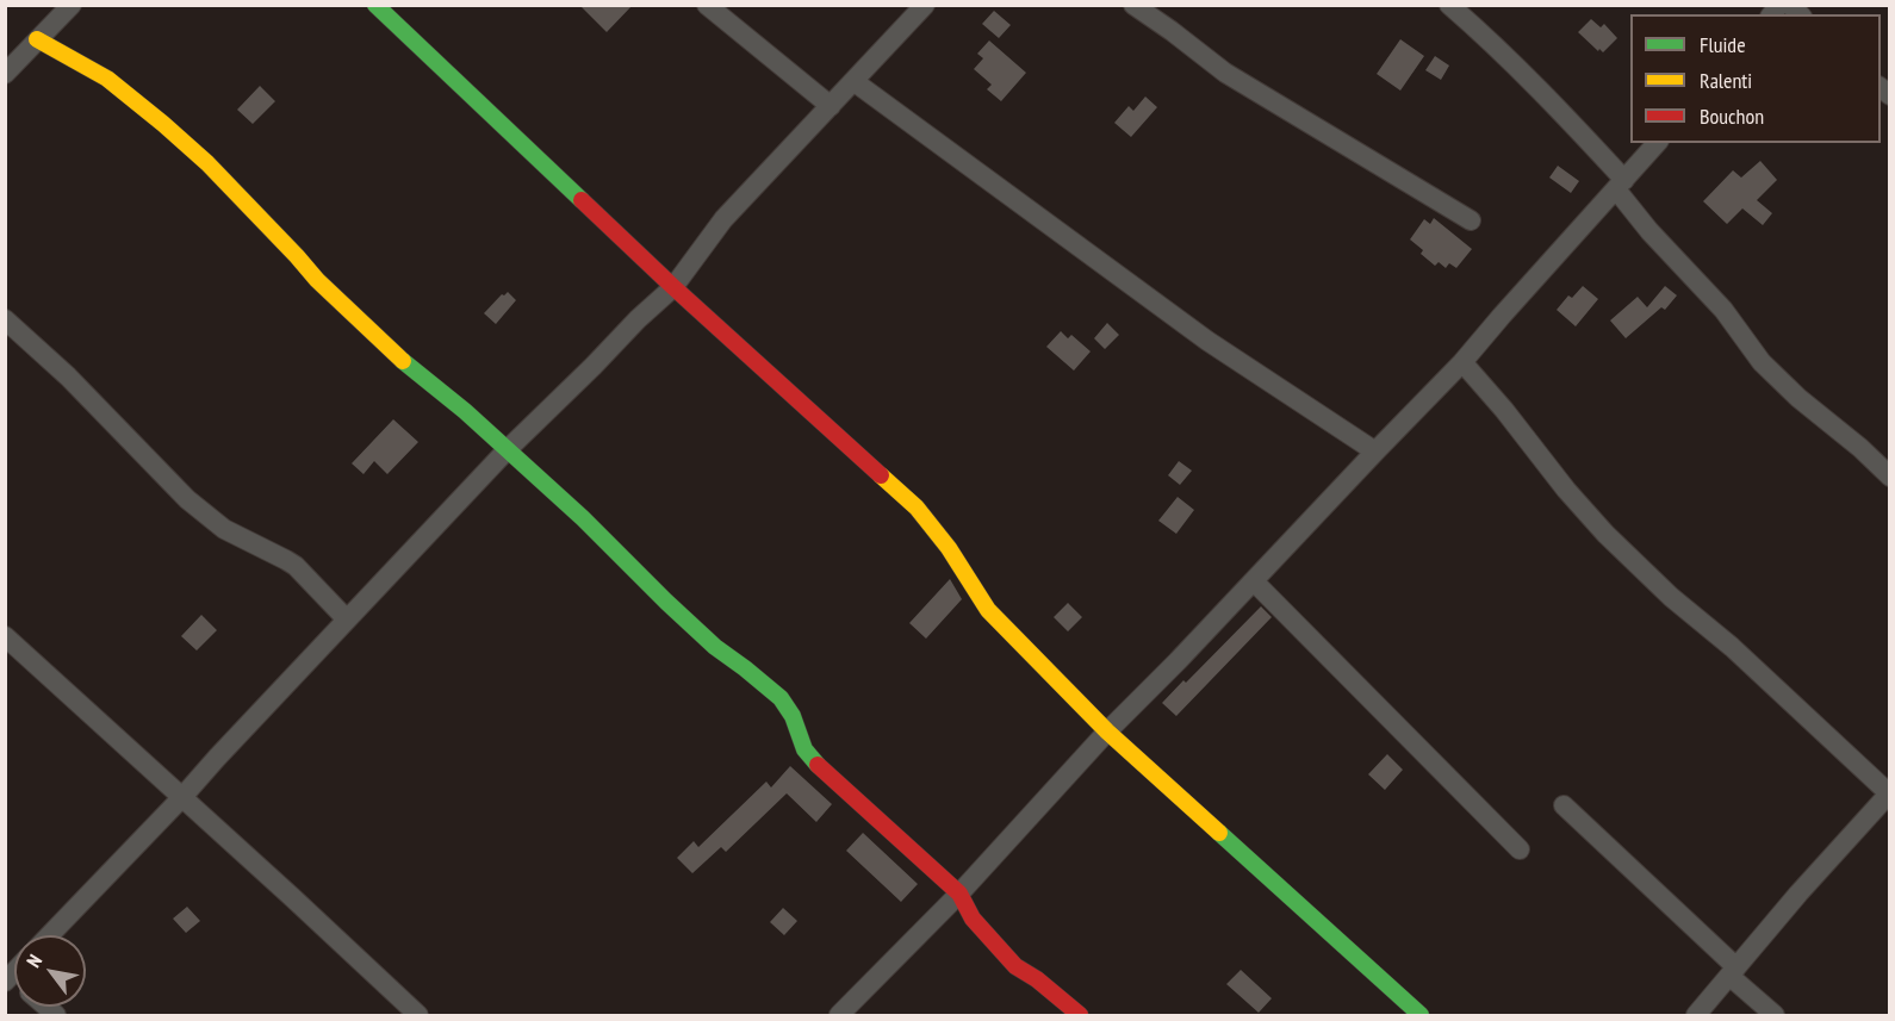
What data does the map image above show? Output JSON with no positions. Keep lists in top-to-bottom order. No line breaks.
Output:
{"legend":["Fluide","Ralenti","Bouchon"],"north":"top left"}
